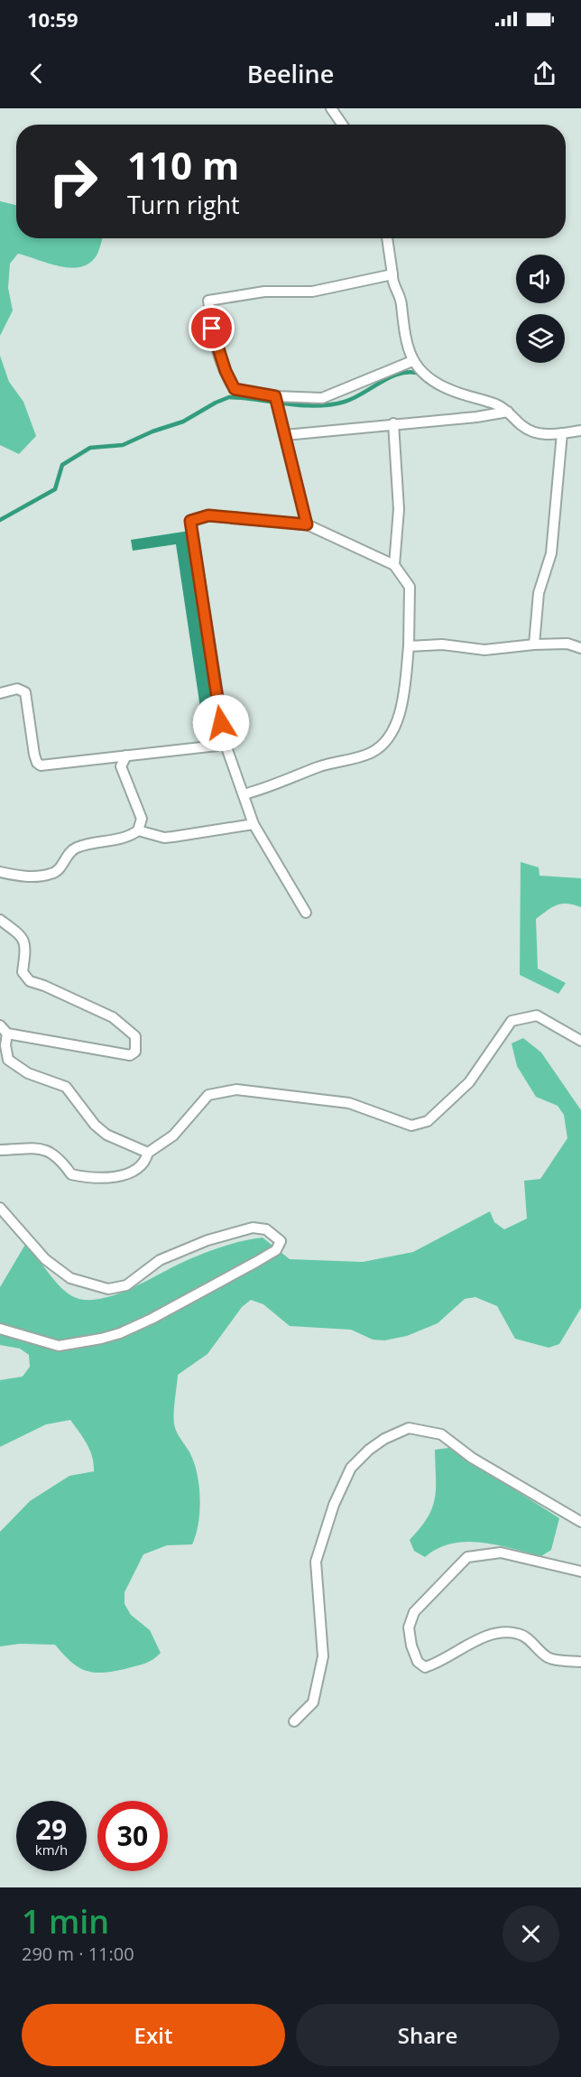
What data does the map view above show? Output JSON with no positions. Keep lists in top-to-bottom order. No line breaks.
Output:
{"page":{"status":"10:59","header":"Beeline","turn":["110 m","Turn right"],"speed":"29 km/h","limit":"30","heading":["1 min","290 m · 11:00"],"buttons":["Exit","Share"]}}
